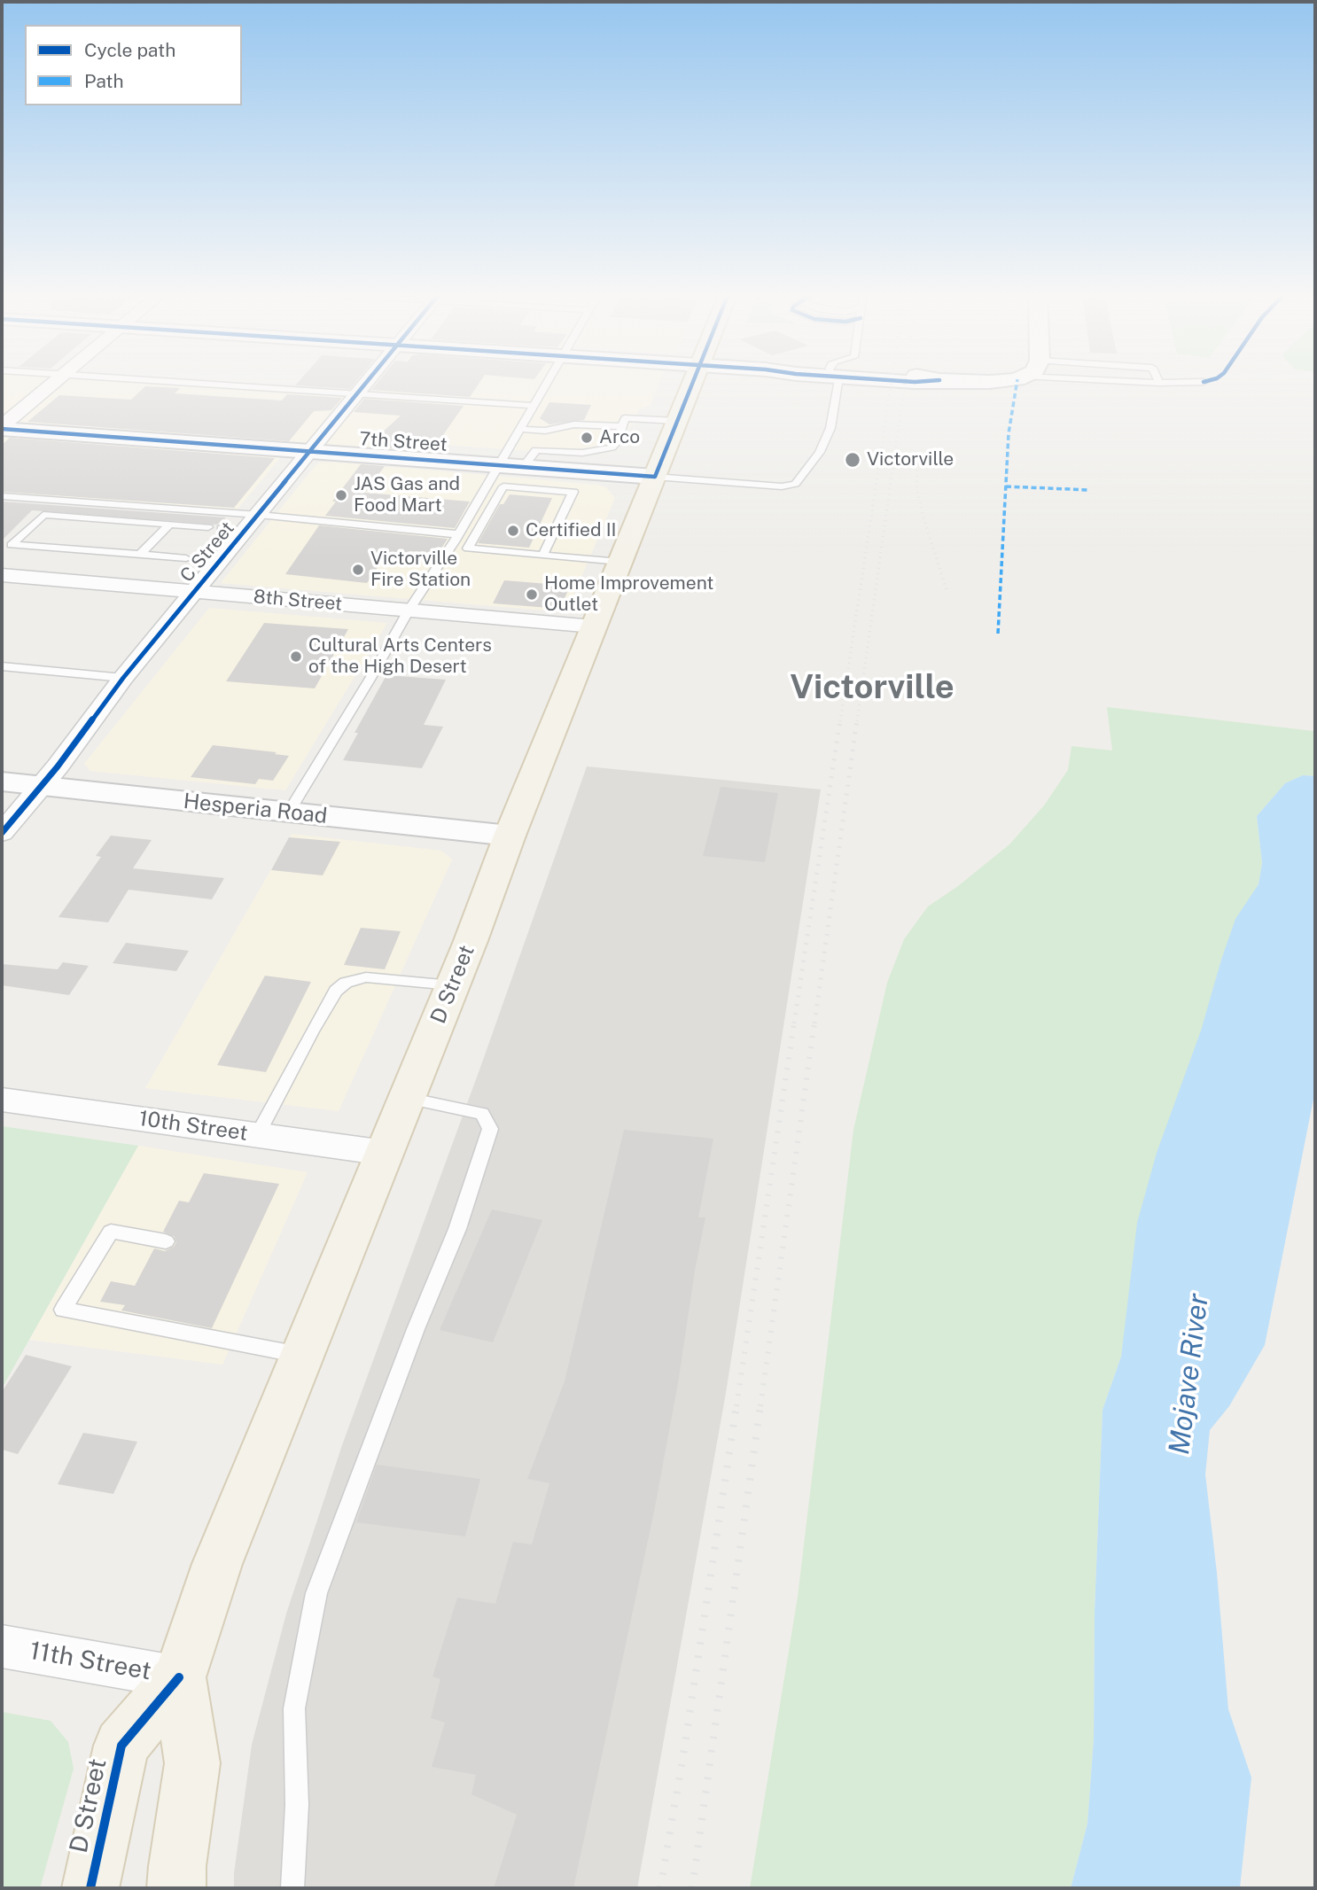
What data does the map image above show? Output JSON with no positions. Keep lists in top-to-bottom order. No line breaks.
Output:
{"streets":{"main road":["D Street"],"street":["7th Street","C Street","8th Street","Hesperia Road","10th Street","11th Street"]},"crossings":[["7th Street","C Street"],["7th Street","D Street"],["C Street","8th Street"],["C Street","Hesperia Road"],["8th Street","D Street"],["Hesperia Road","D Street"],["D Street","10th Street"],["D Street","11th Street"]],"districts":["Victorville"],"water":["Mojave River"],"places":["Arco","Victorville","JAS Gas and Food Mart","Certified II","Victorville Fire Station","Home Improvement Outlet","Cultural Arts Centers of the High Desert"],"legend":["Cycle path","Path"]}
